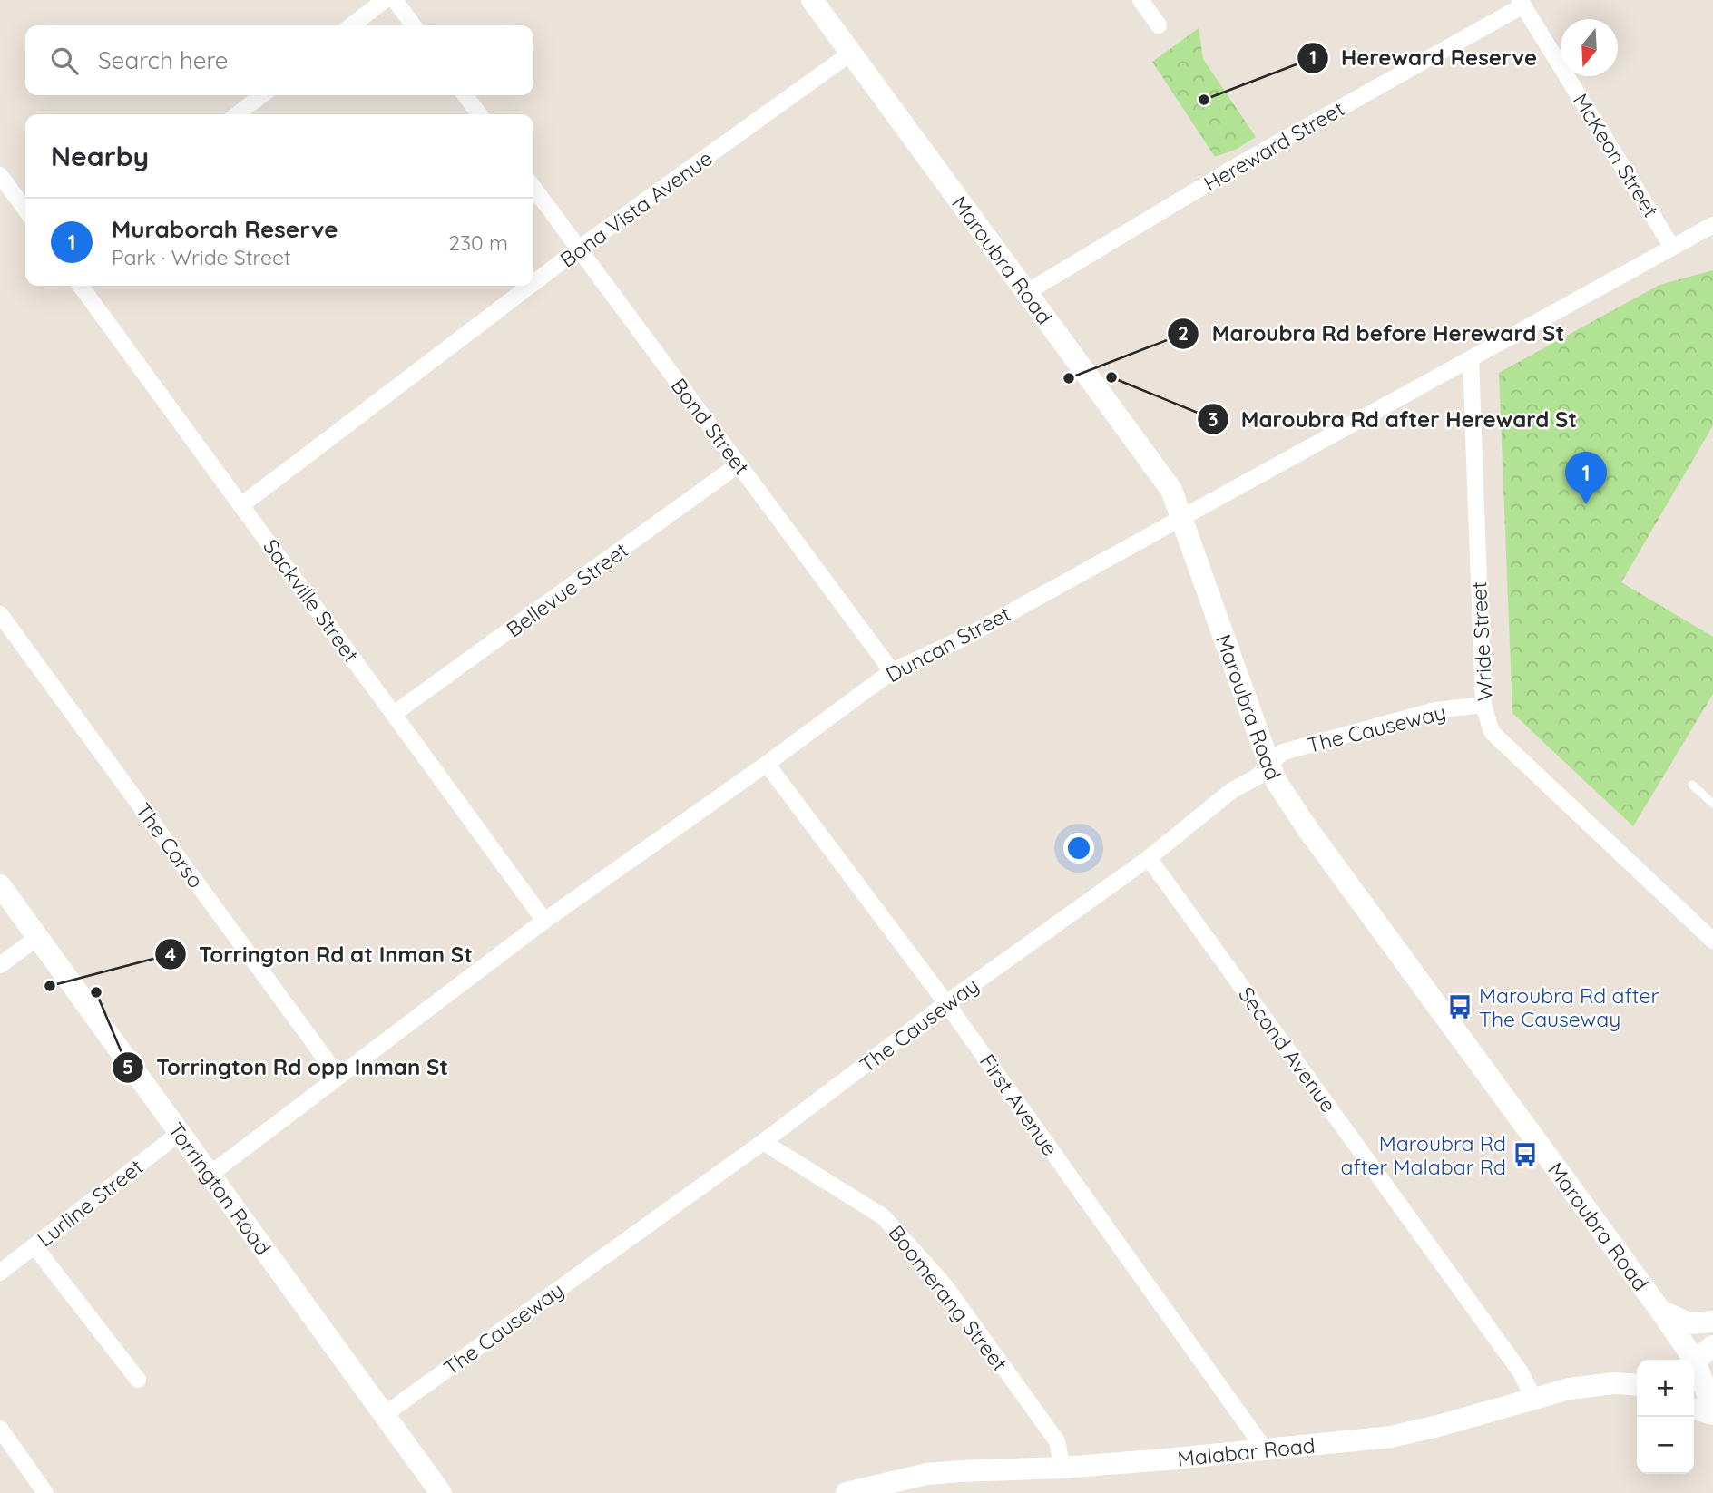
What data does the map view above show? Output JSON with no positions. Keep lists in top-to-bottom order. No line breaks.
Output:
{"streets":{"street":["Hereward Street","McKeon Street","Bona Vista Avenue","Maroubra Road","Bond Street","Bellevue Street","Sackville Street","Wride Street","Duncan Street","The Causeway","The Corso","Second Avenue","First Avenue","Torrington Road","Lurline Street","Boomerang Street","Malabar Road"]},"crossings":[["Hereward Street","McKeon Street"],["Hereward Street","Maroubra Road"],["McKeon Street","Duncan Street"],["Bona Vista Avenue","Maroubra Road"],["Bona Vista Avenue","Bond Street"],["Bona Vista Avenue","Sackville Street"],["Maroubra Road","Duncan Street"],["Maroubra Road","The Causeway"],["Bond Street","Bellevue Street"],["Bond Street","Duncan Street"],["Bellevue Street","Sackville Street"],["Sackville Street","Duncan Street"],["Wride Street","Duncan Street"],["Wride Street","The Causeway"],["Duncan Street","The Corso"],["Duncan Street","First Avenue"],["Duncan Street","Torrington Road"],["The Causeway","Second Avenue"],["The Causeway","First Avenue"],["The Causeway","Torrington Road"],["The Causeway","Boomerang Street"],["Second Avenue","Malabar Road"],["First Avenue","Malabar Road"],["Torrington Road","Lurline Street"],["Boomerang Street","Malabar Road"]],"places":{"other":["Hereward Reserve","Maroubra Rd after Hereward St","Maroubra Rd before Hereward St","Torrington Rd at Inman St","Torrington Rd opp Inman St"],"bus stop":["Maroubra Rd after The Causeway","Maroubra Rd after Malabar Rd"]},"north":"bottom","page":{"search":"Search here","heading":"Nearby","list":[{"mark":"1","name":"Muraborah Reserve","note":"Park · Wride Street","value":"230 m"}],"pins":"1","map_buttons":["+","−"]}}
